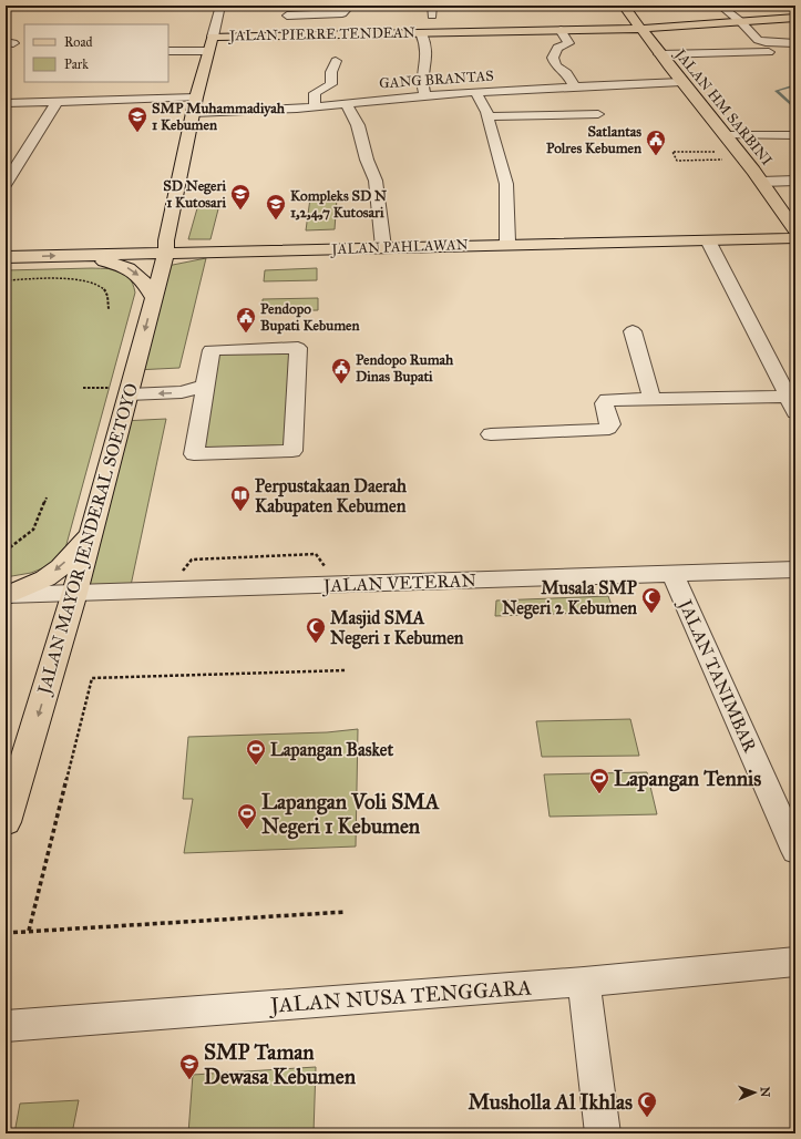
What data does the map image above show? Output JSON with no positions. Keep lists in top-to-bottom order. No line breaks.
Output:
{"streets":{"main road":["JALAN PIERRE TENDEAN","JALAN HM SARBINI","JALAN PAHLAWAN","JALAN MAYOR JENDERAL SOETOYO"],"street":["GANG BRANTAS","JALAN VETERAN","JALAN TANIMBAR","JALAN NUSA TENGGARA"]},"crossings":[["JALAN PIERRE TENDEAN","GANG BRANTAS"],["JALAN PIERRE TENDEAN","JALAN HM SARBINI"],["JALAN PIERRE TENDEAN","JALAN PAHLAWAN"],["JALAN PIERRE TENDEAN","JALAN MAYOR JENDERAL SOETOYO"],["GANG BRANTAS","JALAN HM SARBINI"],["JALAN PAHLAWAN","JALAN MAYOR JENDERAL SOETOYO"],["JALAN MAYOR JENDERAL SOETOYO","JALAN VETERAN"],["JALAN VETERAN","JALAN TANIMBAR"]],"one_way":["JALAN MAYOR JENDERAL SOETOYO"],"places":{"school or university":["SMP Muhammadiyah 1 Kebumen","SD Negeri 1 Kutosari","Kompleks SD N 1,2,4,7 Kutosari","SMP Taman Dewasa Kebumen"],"public building":["Satlantas Polres Kebumen","Pendopo Bupati Kebumen","Pendopo Rumah Dinas Bupati"],"library":["Perpustakaan Daerah Kabupaten Kebumen"],"mosque":["Musala SMP Negeri 2 Kebumen","Masjid SMA Negeri 1 Kebumen","Musholla Al Ikhlas"],"sports":["Lapangan Basket","Lapangan Tennis","Lapangan Voli SMA Negeri 1 Kebumen"]},"legend":["Road","Park"],"north":"right"}
